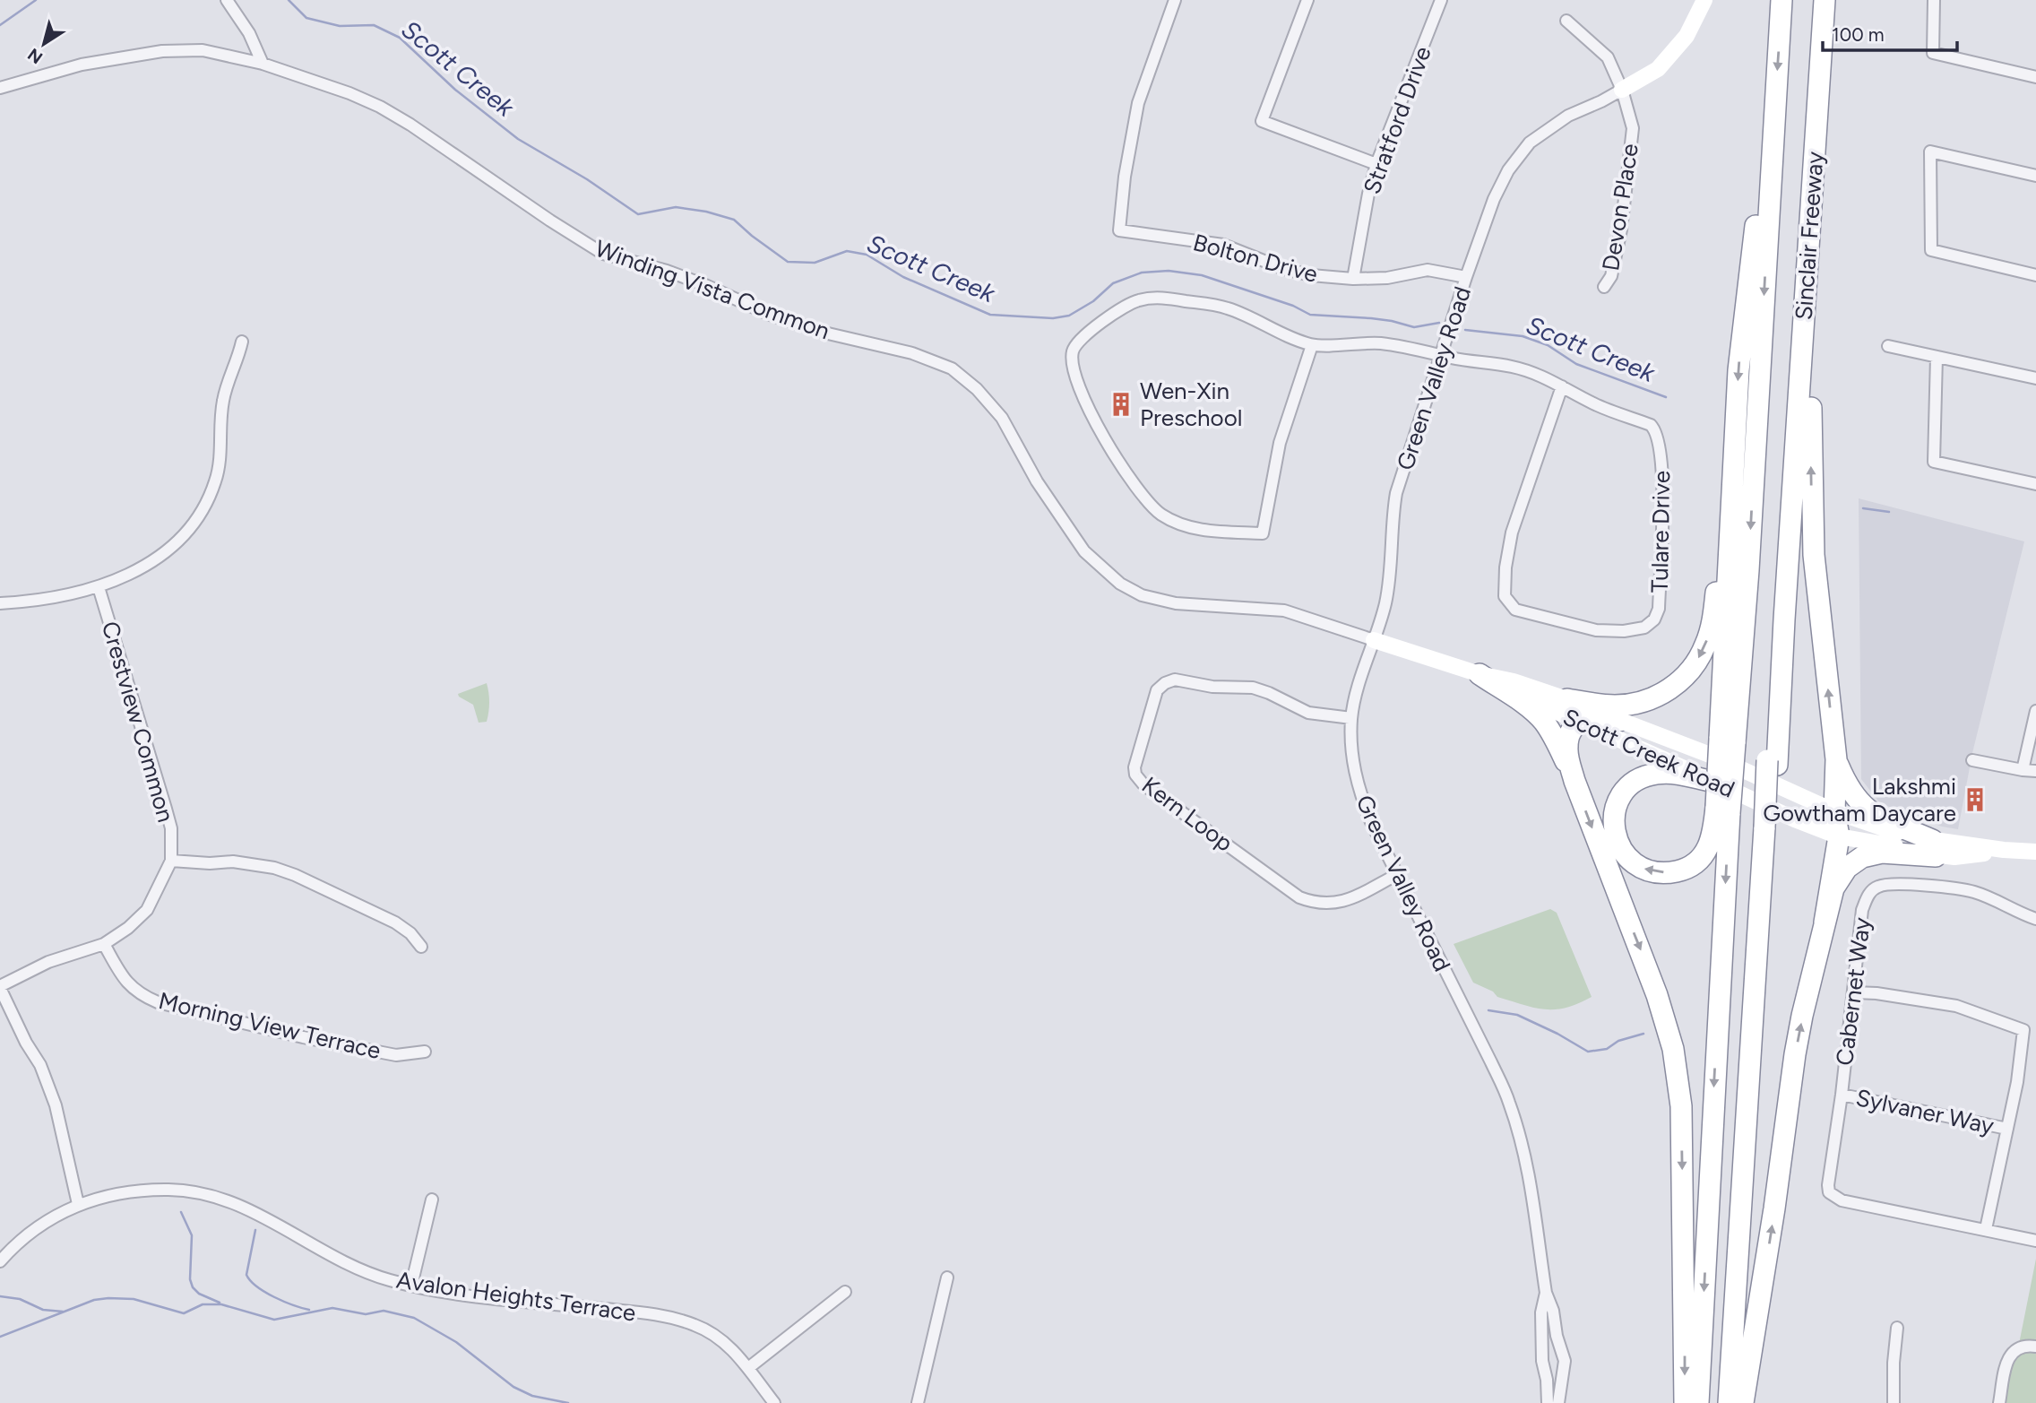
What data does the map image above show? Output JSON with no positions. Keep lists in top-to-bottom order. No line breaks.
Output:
{"streets":{"highway":["Sinclair Freeway"],"main road":["Scott Creek Road"],"street":["Stratford Drive","Devon Place","Bolton Drive","Winding Vista Common","Green Valley Road","Tulare Drive","Crestview Common","Kern Loop","Cabernet Way","Morning View Terrace","Sylvaner Way","Avalon Heights Terrace"]},"crossings":[["Stratford Drive","Bolton Drive"],["Devon Place","Green Valley Road"],["Bolton Drive","Green Valley Road"],["Winding Vista Common","Scott Creek Road"],["Green Valley Road","Tulare Drive"],["Green Valley Road","Scott Creek Road"],["Green Valley Road","Kern Loop"],["Crestview Common","Morning View Terrace"],["Cabernet Way","Sylvaner Way"]],"water":["Scott Creek"],"places":{"building":["Wen-Xin Preschool","Lakshmi Gowtham Daycare"]},"scale_bar":"100 m","north":"bottom left"}
